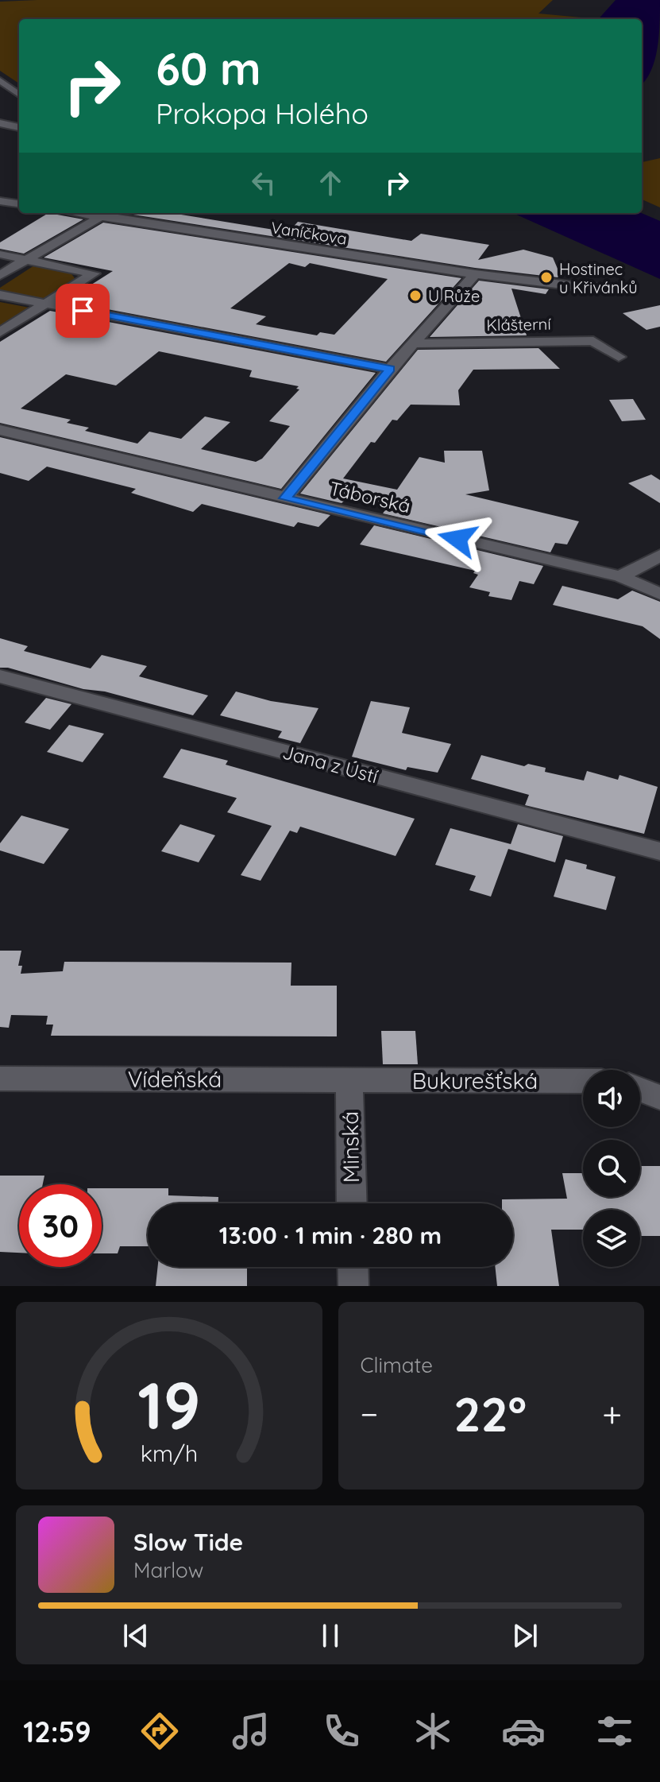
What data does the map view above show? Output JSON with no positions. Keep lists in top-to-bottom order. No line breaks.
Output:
{"streets":{"street":["Vaníčkova","Klášterní","Táborská","Jana z Ústí","Vídeňská","Bukurešťská","Minská"]},"crossings":[["Vídeňská","Bukurešťská"],["Vídeňská","Minská"],["Bukurešťská","Minská"]],"places":["Hostinec u Křivánků","U Růže"],"page":{"turn":["60 m","Prokopa Holého"],"limit":"30","trip":"13:00 · 1 min · 280 m","tile":"Climate","heat":["−","22°","+"],"song":["Slow Tide","Marlow"],"tabs":"12:59","gauge":["19","km/h"]}}
